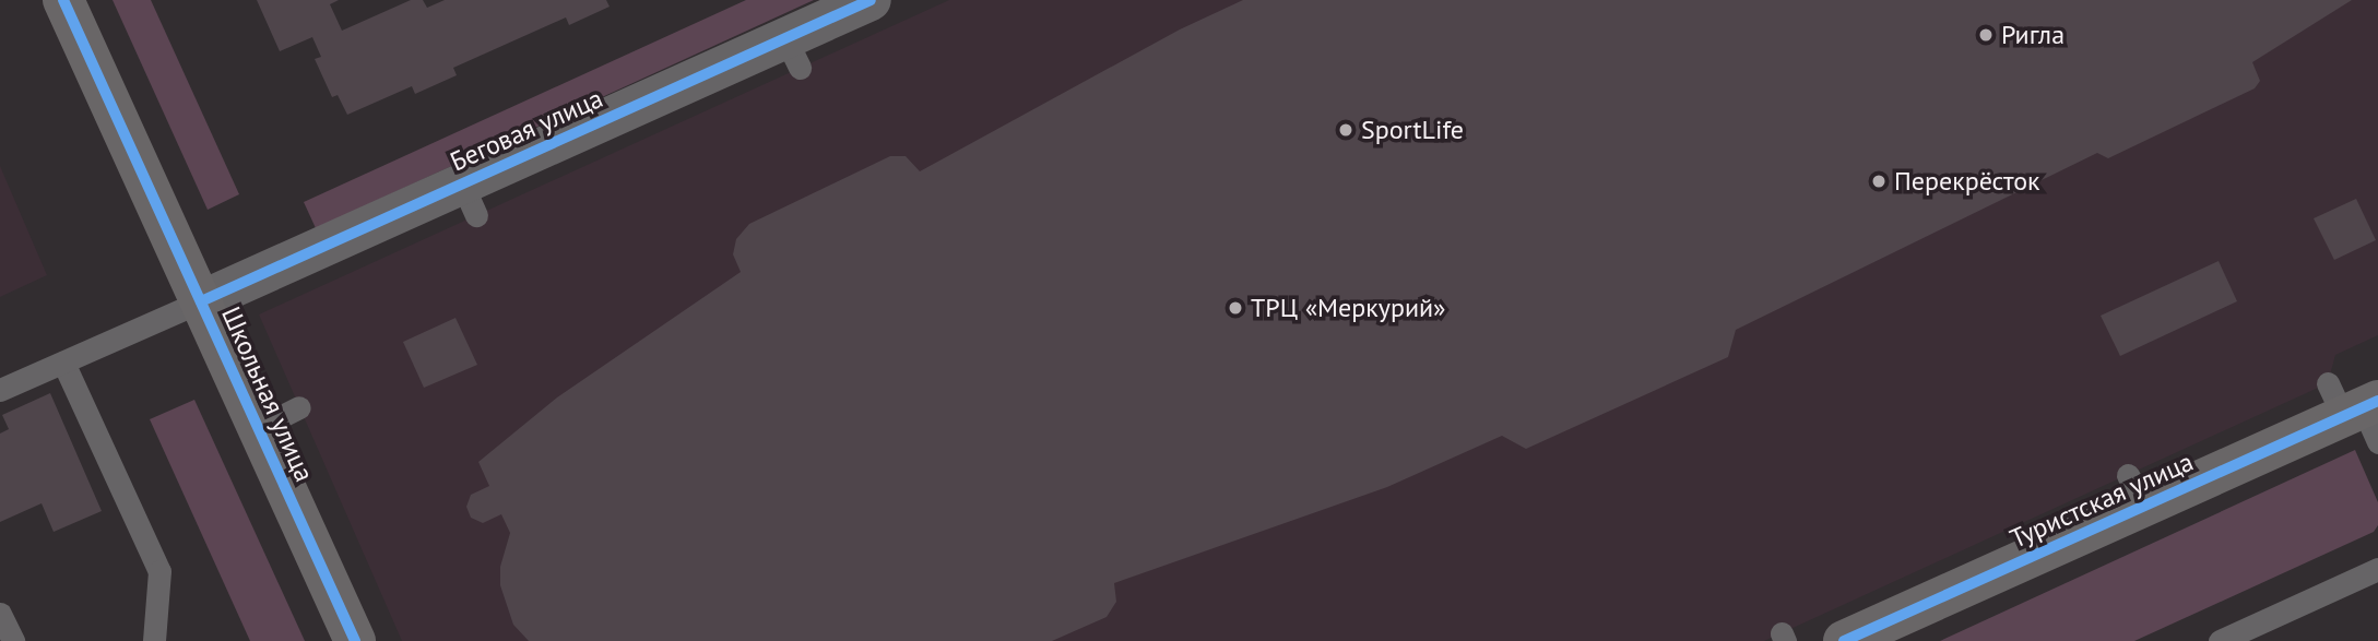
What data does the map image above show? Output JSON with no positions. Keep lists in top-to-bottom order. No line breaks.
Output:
{"streets":{"street":["Беговая улица","Школьная улица","Туристская улица"]},"crossings":[["Беговая улица","Школьная улица"]],"places":["Ригла","SportLife","Перекрёсток","ТРЦ «Меркурий»"]}
